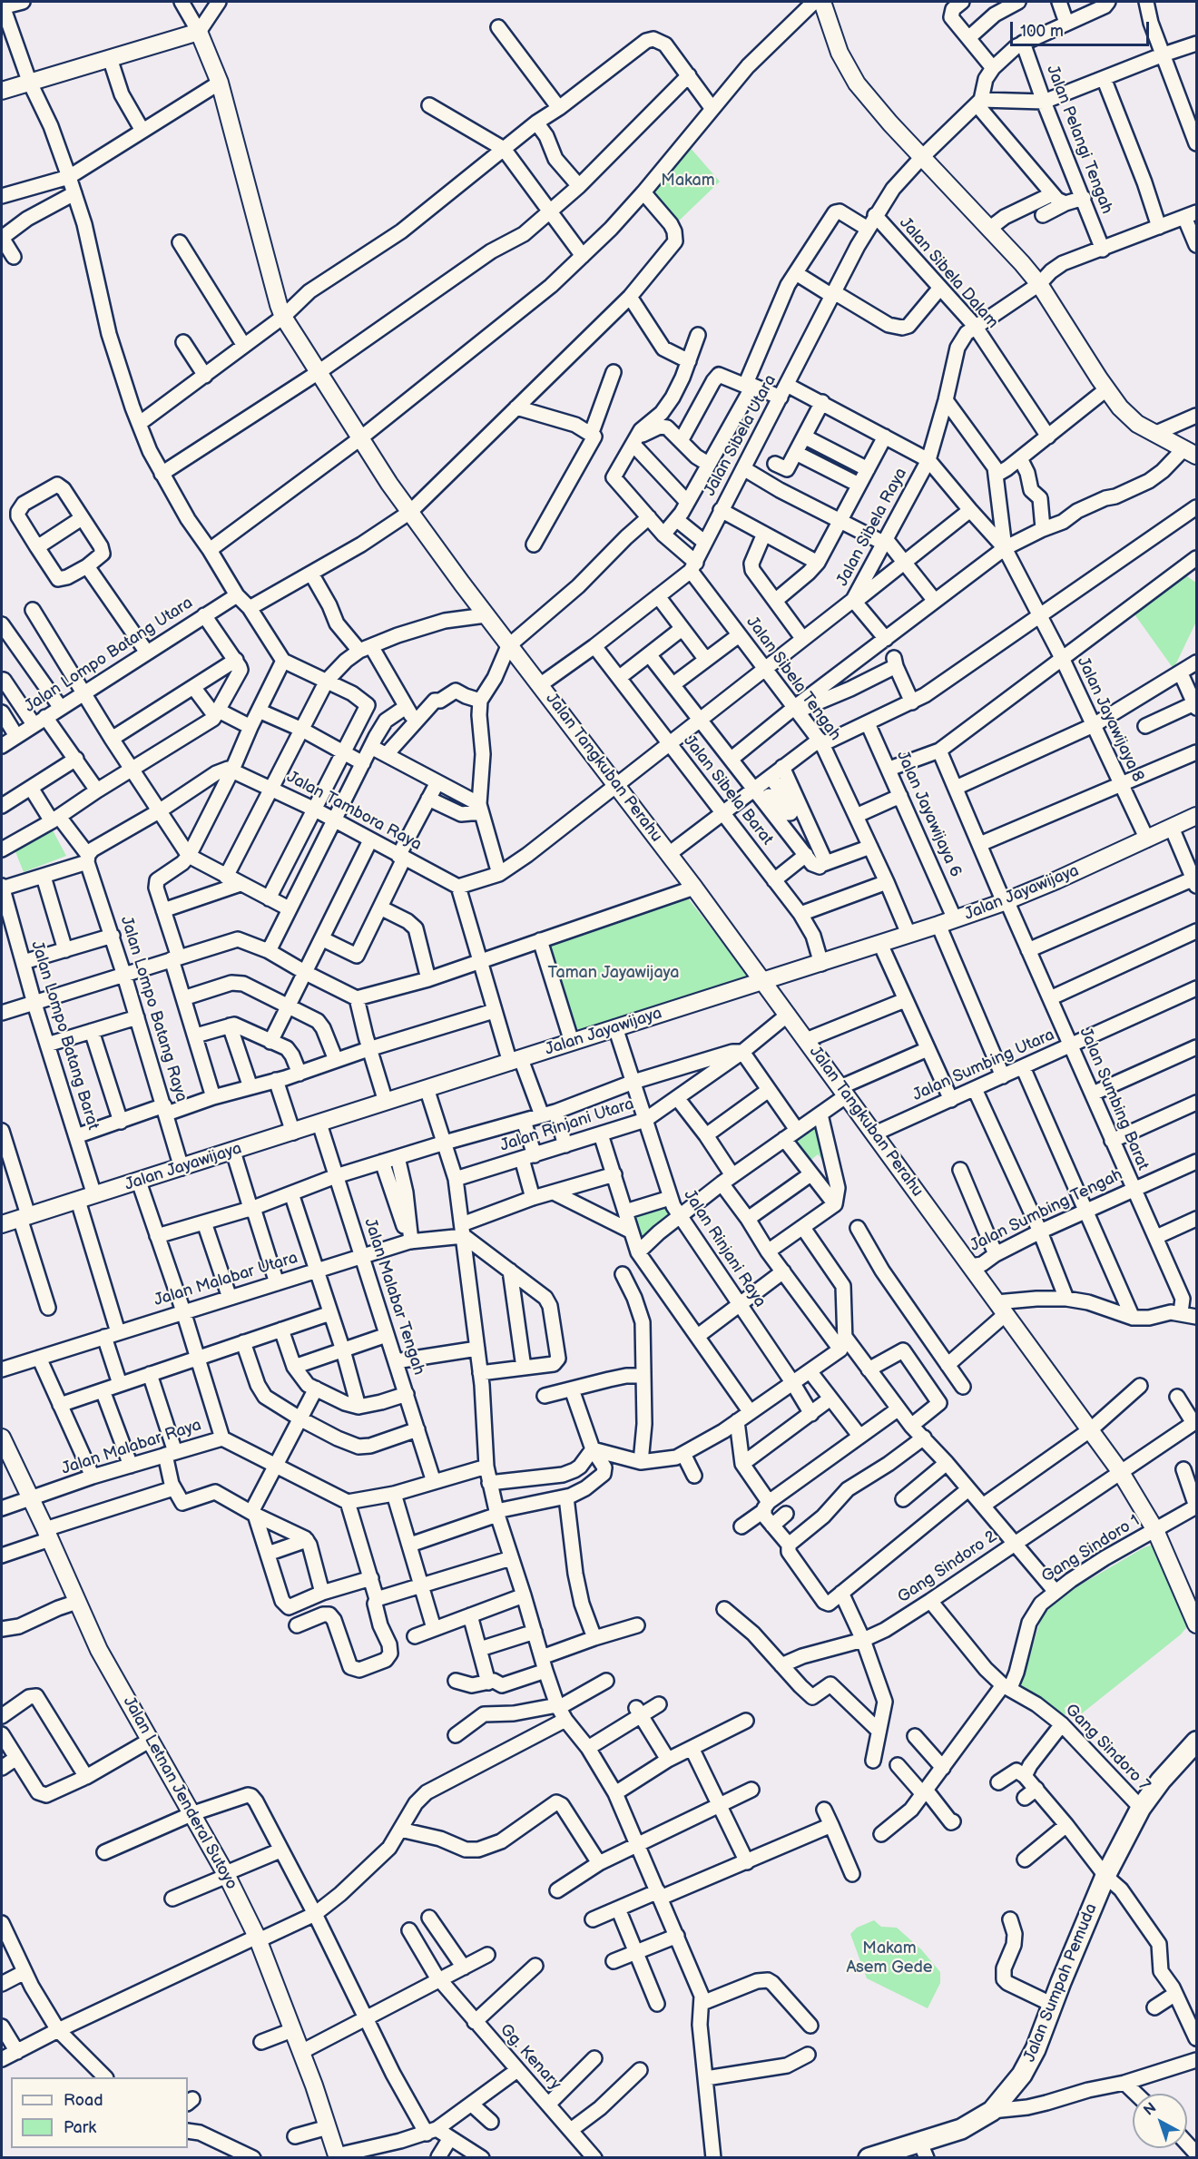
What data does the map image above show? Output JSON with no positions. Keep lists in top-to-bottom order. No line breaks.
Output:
{"streets":{"highway":["Jalan Sumpah Pemuda"],"main road":["Jalan Tangkuban Perahu","Jalan Jayawijaya","Jalan Letnan Jenderal Sutoyo"],"street":["Jalan Pelangi Tengah","Jalan Sibela Dalam","Jalan Sibela Utara","Jalan Sibela Raya","Jalan Lompo Batang Utara","Jalan Sibela Tengah","Jalan Jayawijaya 8","Jalan Sibela Barat","Jalan Tambora Raya","Jalan Jayawijaya 6","Jalan Lompo Batang Raya","Jalan Lompo Batang Barat","Jalan Sumbing Utara","Jalan Sumbing Barat","Jalan Rinjani Utara","Jalan Sumbing Tengah","Jalan Rinjani Raya","Jalan Malabar Utara","Jalan Malabar Tengah","Jalan Malabar Raya","Gang Sindoro 1","Gang Sindoro 2","Gang Sindoro 7","Gg. Kenary"]},"crossings":[["Jalan Pelangi Tengah","Jalan Sibela Raya"],["Jalan Sibela Dalam","Jalan Sibela Utara"],["Jalan Sibela Dalam","Jalan Sibela Raya"],["Jalan Sibela Utara","Jalan Sibela Tengah"],["Jalan Sibela Utara","Jalan Tangkuban Perahu"],["Jalan Sibela Utara","Jalan Sibela Barat"],["Jalan Sibela Raya","Jalan Sibela Tengah"],["Jalan Sibela Raya","Jalan Tangkuban Perahu"],["Jalan Sibela Raya","Jalan Sibela Barat"],["Jalan Sibela Raya","Jalan Tambora Raya"],["Jalan Sibela Tengah","Jalan Jayawijaya"],["Jalan Jayawijaya 8","Jalan Jayawijaya"],["Jalan Tangkuban Perahu","Jalan Jayawijaya"],["Jalan Tangkuban Perahu","Jalan Sumbing Utara"],["Jalan Tangkuban Perahu","Jalan Rinjani Utara"],["Jalan Tangkuban Perahu","Jalan Sumbing Tengah"],["Jalan Tangkuban Perahu","Gang Sindoro 1"],["Jalan Tangkuban Perahu","Gang Sindoro 2"],["Jalan Sibela Barat","Jalan Jayawijaya"],["Jalan Jayawijaya 6","Jalan Jayawijaya"],["Jalan Jayawijaya","Jalan Lompo Batang Raya"],["Jalan Jayawijaya","Jalan Lompo Batang Barat"],["Jalan Jayawijaya","Jalan Sumbing Barat"],["Jalan Jayawijaya","Jalan Rinjani Raya"],["Jalan Jayawijaya","Jalan Malabar Tengah"],["Jalan Sumbing Utara","Jalan Sumbing Barat"],["Jalan Sumbing Barat","Jalan Sumbing Tengah"],["Jalan Rinjani Utara","Jalan Rinjani Raya"],["Jalan Malabar Utara","Jalan Malabar Tengah"],["Jalan Malabar Raya","Jalan Letnan Jenderal Sutoyo"],["Gang Sindoro 1","Gang Sindoro 7"],["Gang Sindoro 2","Gang Sindoro 7"],["Gang Sindoro 7","Jalan Sumpah Pemuda"]],"parks":["Makam","Taman Jayawijaya","Makam Asem Gede"],"legend":["Road","Park"],"scale_bar":"100 m","north":"top left"}
